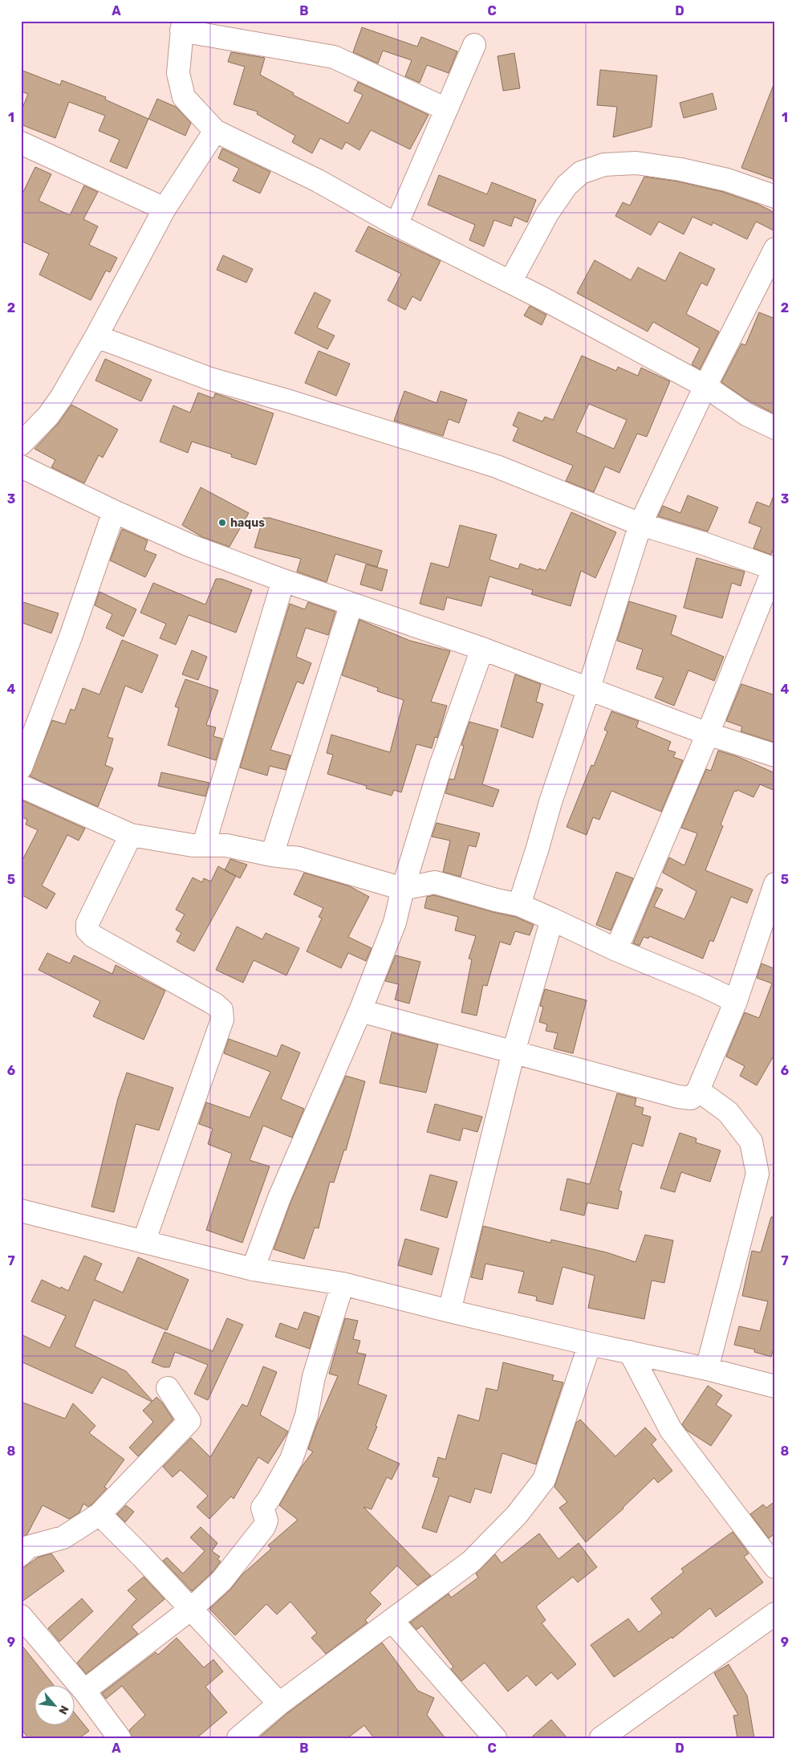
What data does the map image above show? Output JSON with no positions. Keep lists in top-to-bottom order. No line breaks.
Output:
{"places":["haqus"],"north":"bottom right","grid":{"columns":["A","B","C","D"],"rows":["1","2","3","4","5","6","7","8","9"]}}
